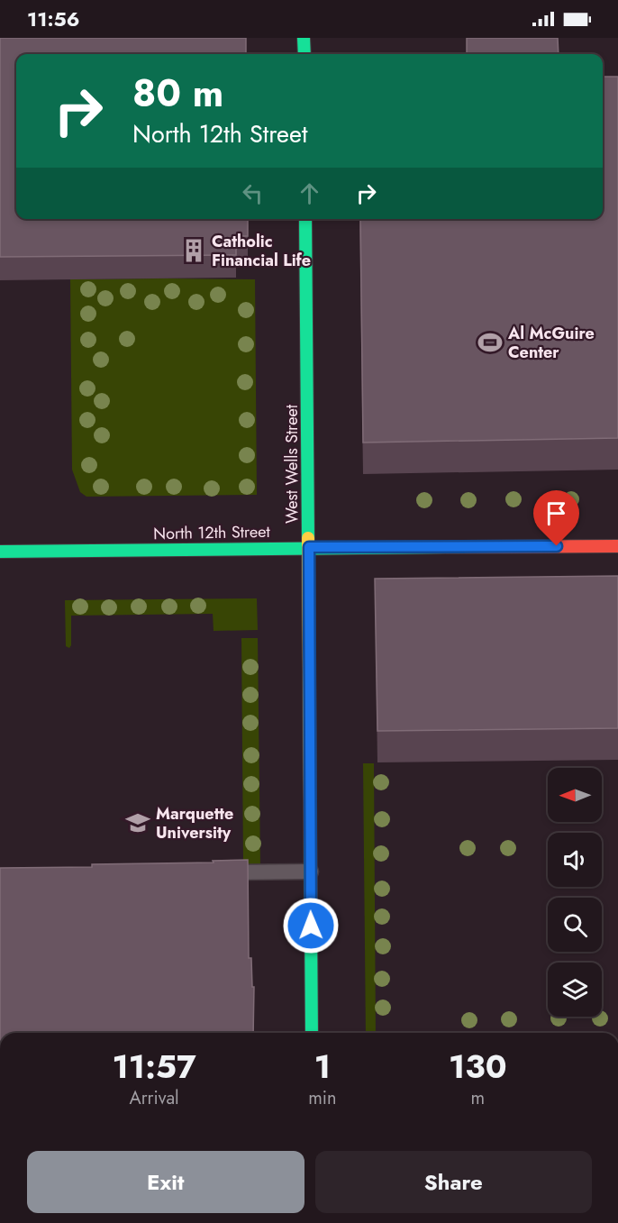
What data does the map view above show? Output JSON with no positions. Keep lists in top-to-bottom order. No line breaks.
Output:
{"streets":{"street":["West Wells Street","North 12th Street"]},"crossings":[["West Wells Street","North 12th Street"]],"places":{"building":["Catholic Financial Life"],"sports":["Al McGuire Center"],"school or university":["Marquette University"]},"north":"left","page":{"status":"11:56","turn":["80 m","North 12th Street"],"eta":["11:57","Arrival","1","min","130","m"],"buttons":["Exit","Share"]}}
